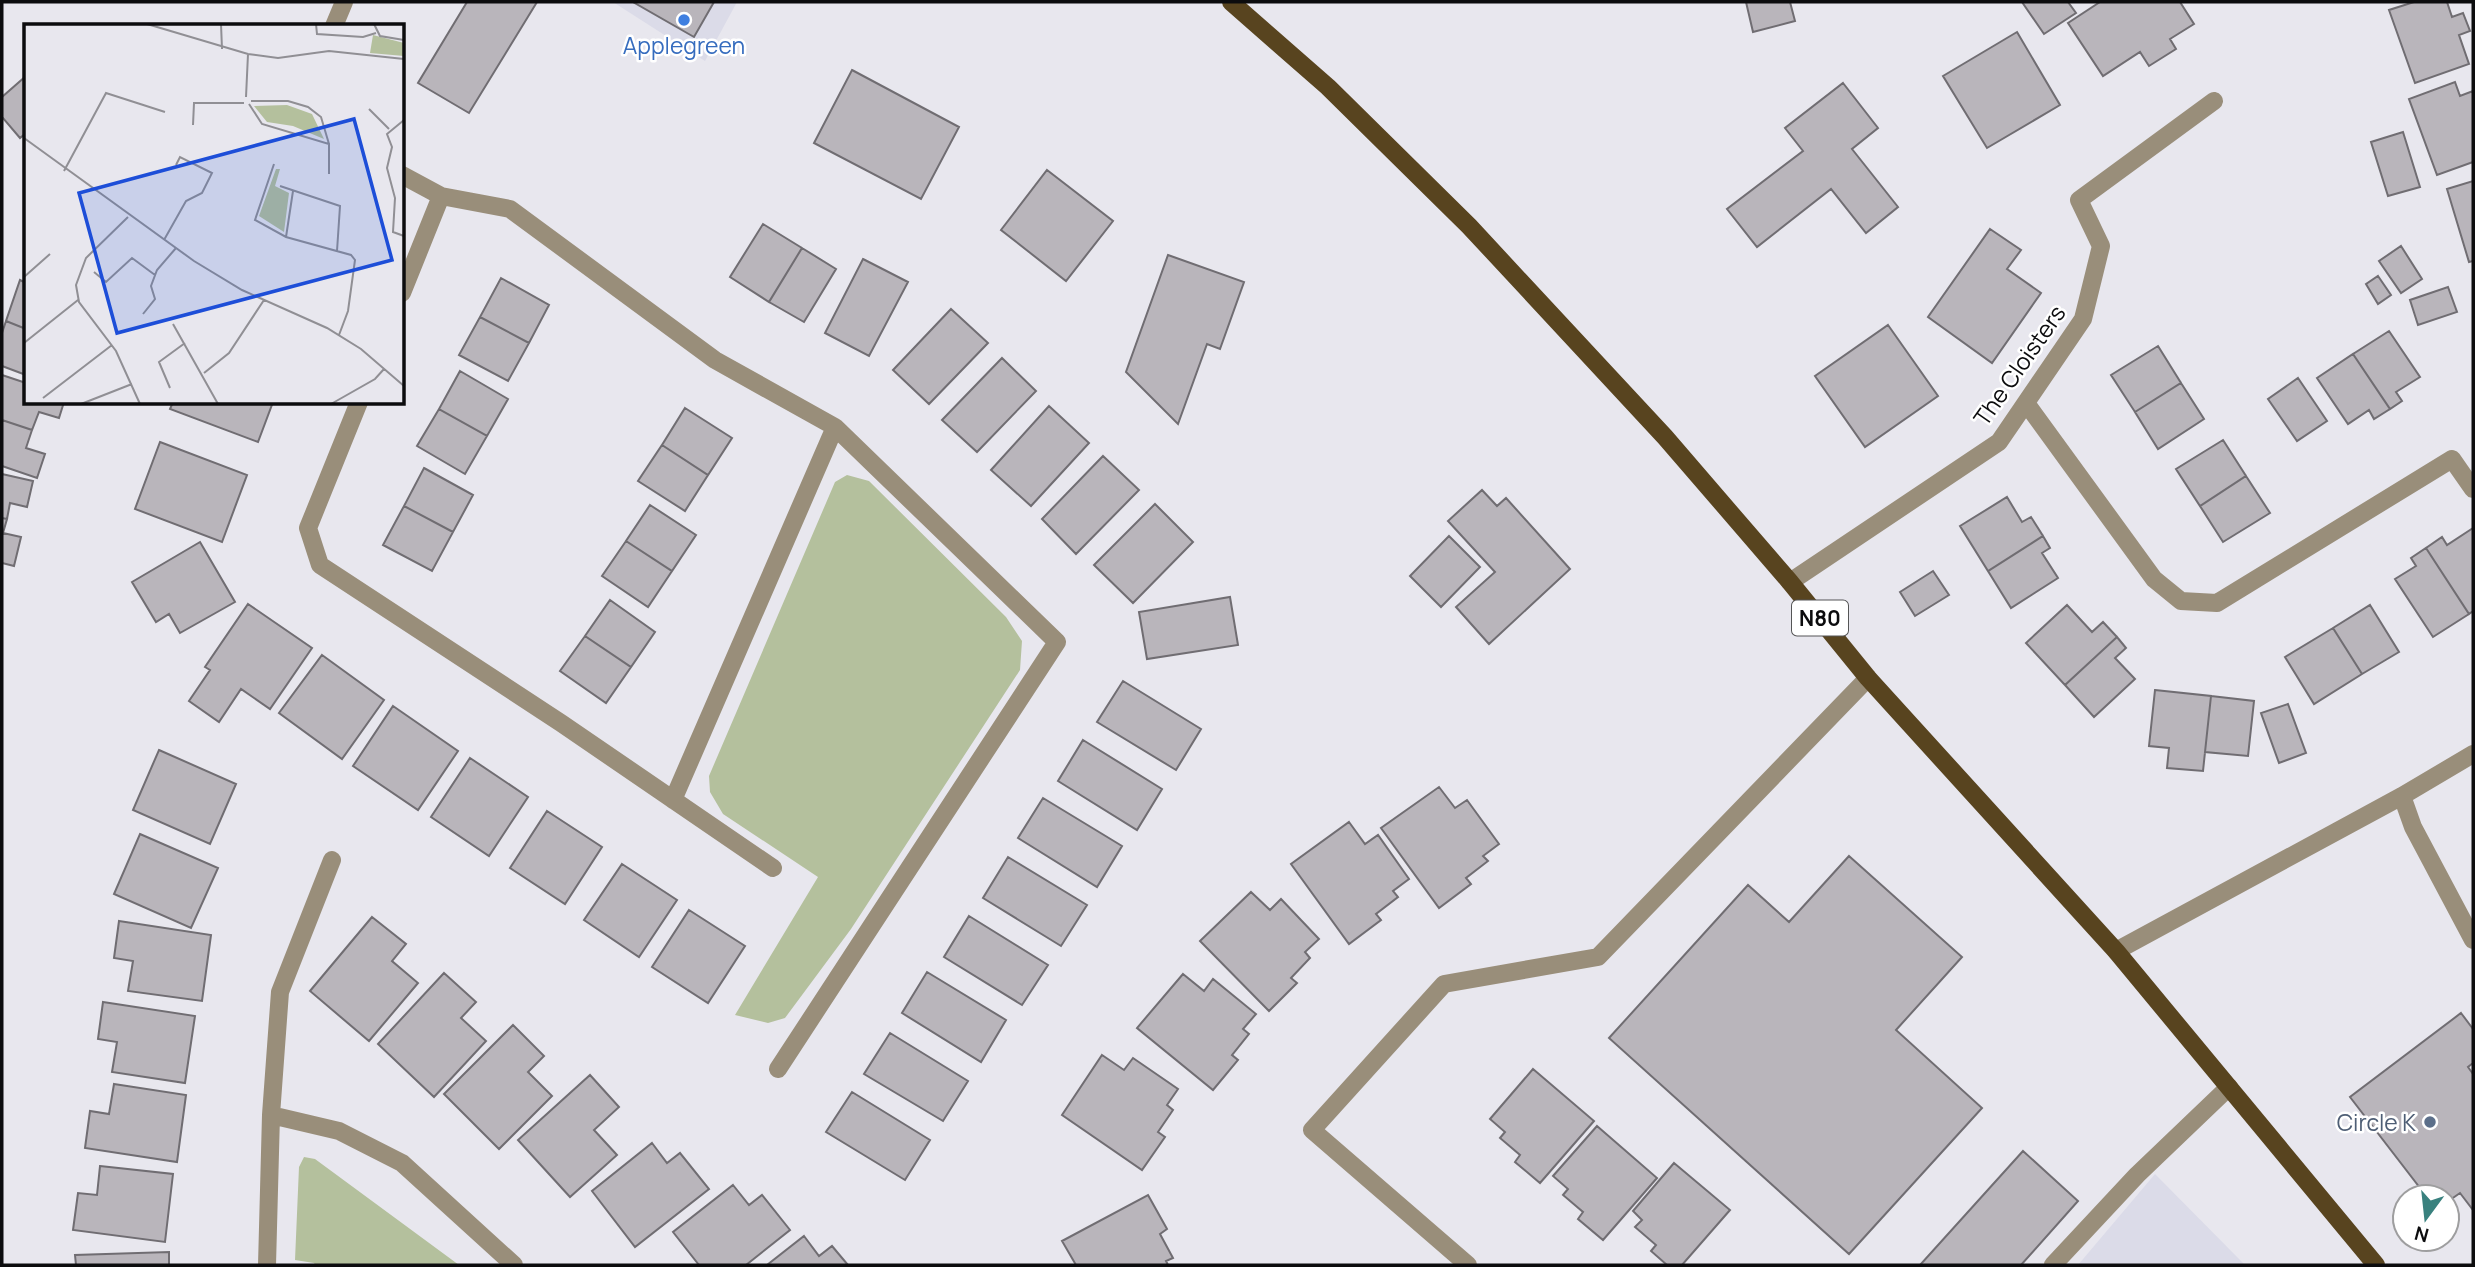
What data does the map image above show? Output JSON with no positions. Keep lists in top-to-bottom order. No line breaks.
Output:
{"streets":{"main road":["N80"],"street":["The Cloisters"]},"crossings":[["The Cloisters","N80"]],"places":["Applegreen","Circle K"],"north":"bottom"}
